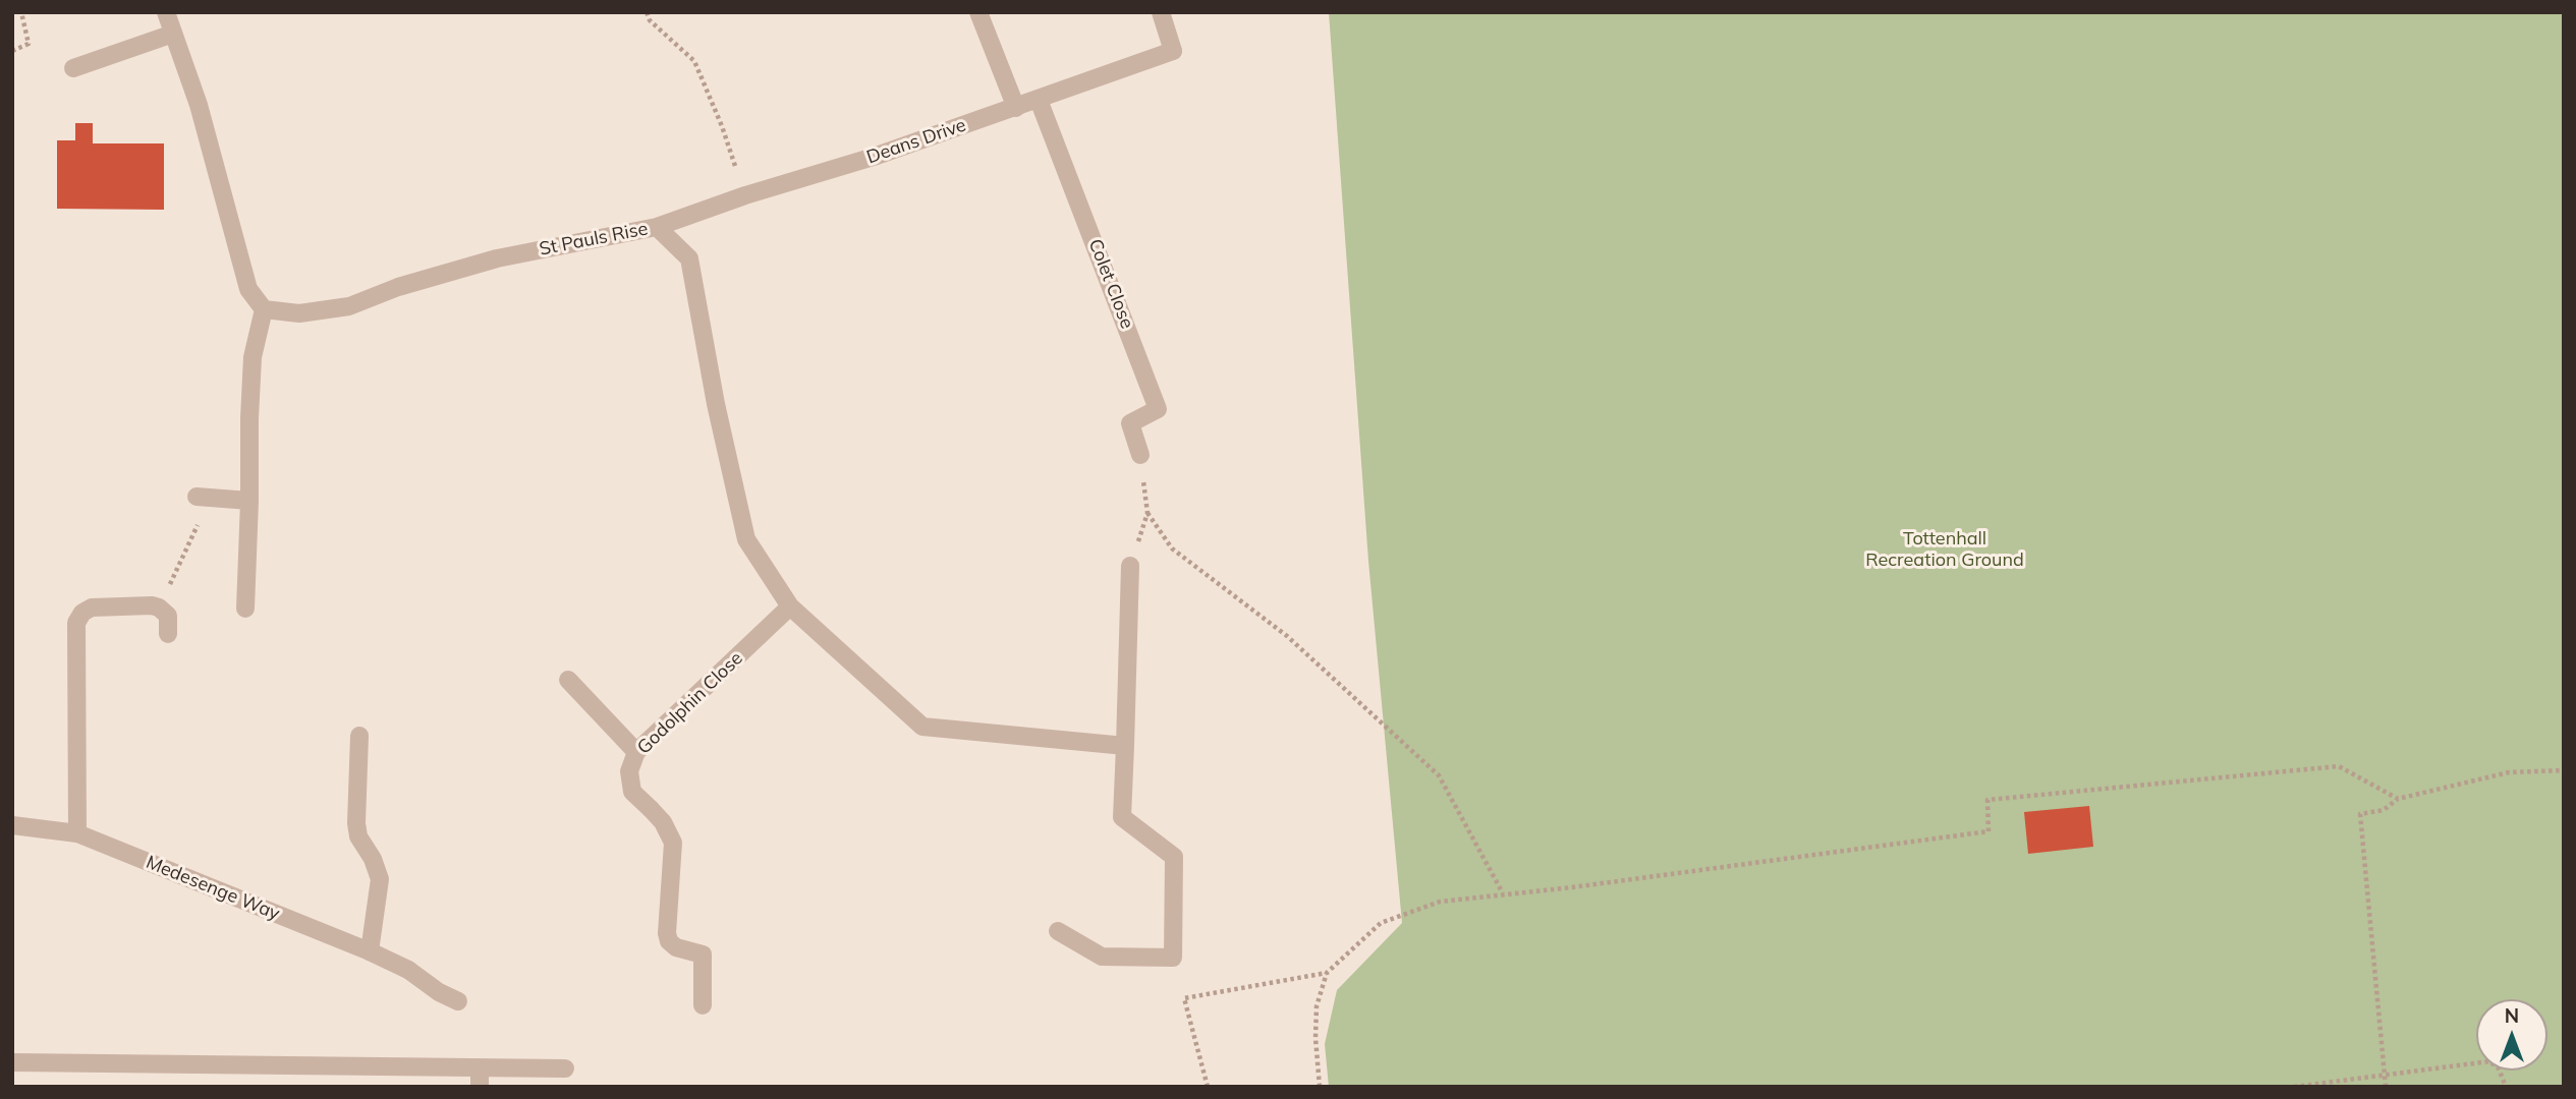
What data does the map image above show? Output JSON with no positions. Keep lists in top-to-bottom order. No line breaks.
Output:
{"streets":{"street":["Deans Drive","St Pauls Rise","Colet Close","Godolphin Close","Medesenge Way"]},"crossings":[["Deans Drive","St Pauls Rise"],["Deans Drive","Colet Close"],["St Pauls Rise","Godolphin Close"]],"parks":["Tottenhall Recreation Ground"],"north":"top"}
